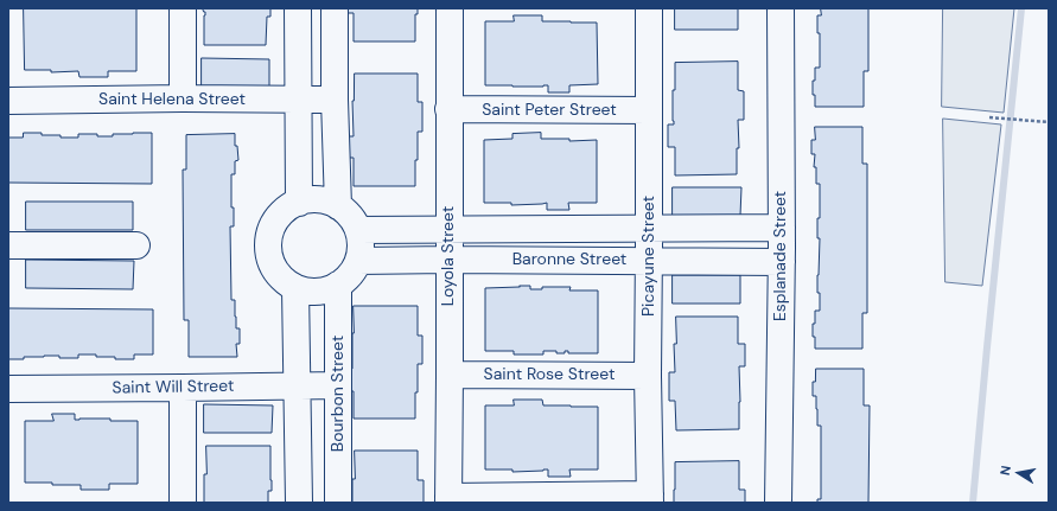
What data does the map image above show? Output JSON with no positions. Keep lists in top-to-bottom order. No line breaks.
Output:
{"streets":{"street":["Saint Helena Street","Saint Peter Street","Loyola Street","Picayune Street","Esplanade Street","Baronne Street","Saint Rose Street","Saint Will Street","Bourbon Street"]},"crossings":[["Saint Peter Street","Loyola Street"],["Saint Peter Street","Picayune Street"],["Loyola Street","Baronne Street"],["Loyola Street","Saint Rose Street"],["Picayune Street","Baronne Street"],["Picayune Street","Saint Rose Street"],["Esplanade Street","Baronne Street"],["Baronne Street","Bourbon Street"],["Saint Will Street","Bourbon Street"]],"north":"left"}
